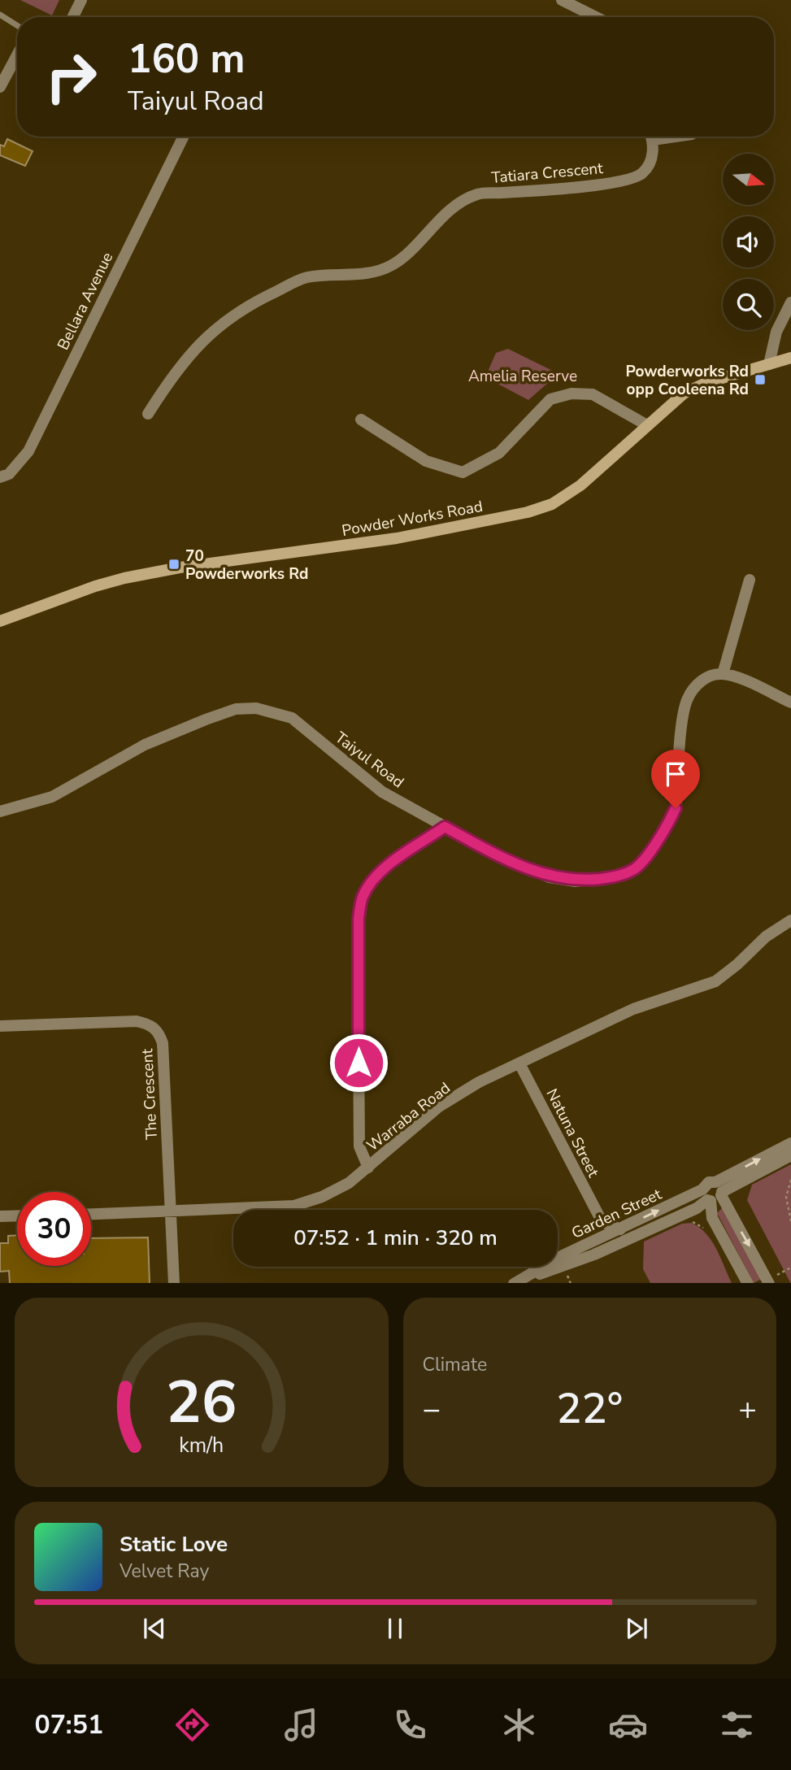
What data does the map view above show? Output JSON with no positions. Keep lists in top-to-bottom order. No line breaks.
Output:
{"streets":{"main road":["Powder Works Road"],"street":["Tatiara Crescent","Bellara Avenue","Taiyul Road","The Crescent","Warraba Road","Natuna Street","Garden Street"]},"crossings":[["The Crescent","Warraba Road"],["Warraba Road","Natuna Street"]],"parks":["Amelia Reserve"],"places":{"transit":["Powderworks Rd opp Cooleena Rd","70 Powderworks Rd"]},"north":"right","page":{"turn":["160 m","Taiyul Road"],"limit":"30","trip":"07:52 · 1 min · 320 m","tile":"Climate","heat":["−","22°","+"],"song":["Static Love","Velvet Ray"],"tabs":"07:51","gauge":["26","km/h"]}}
